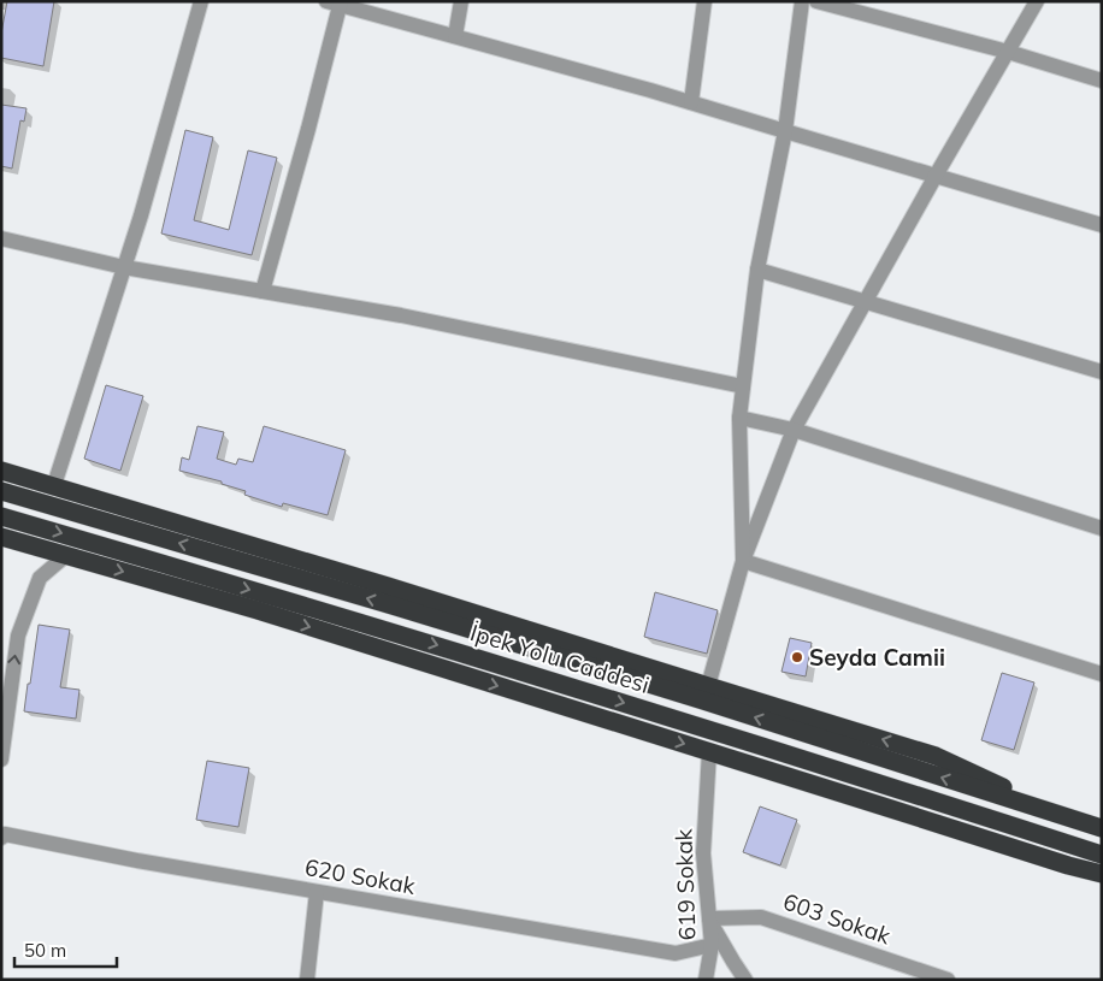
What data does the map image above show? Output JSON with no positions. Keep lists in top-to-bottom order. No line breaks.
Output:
{"streets":{"highway":["İpek Yolu Caddesi"],"street":["620 Sokak","619 Sokak","603 Sokak"]},"crossings":[["620 Sokak","619 Sokak"],["619 Sokak","603 Sokak"]],"places":["Seyda Camii"],"scale_bar":"50 m"}
